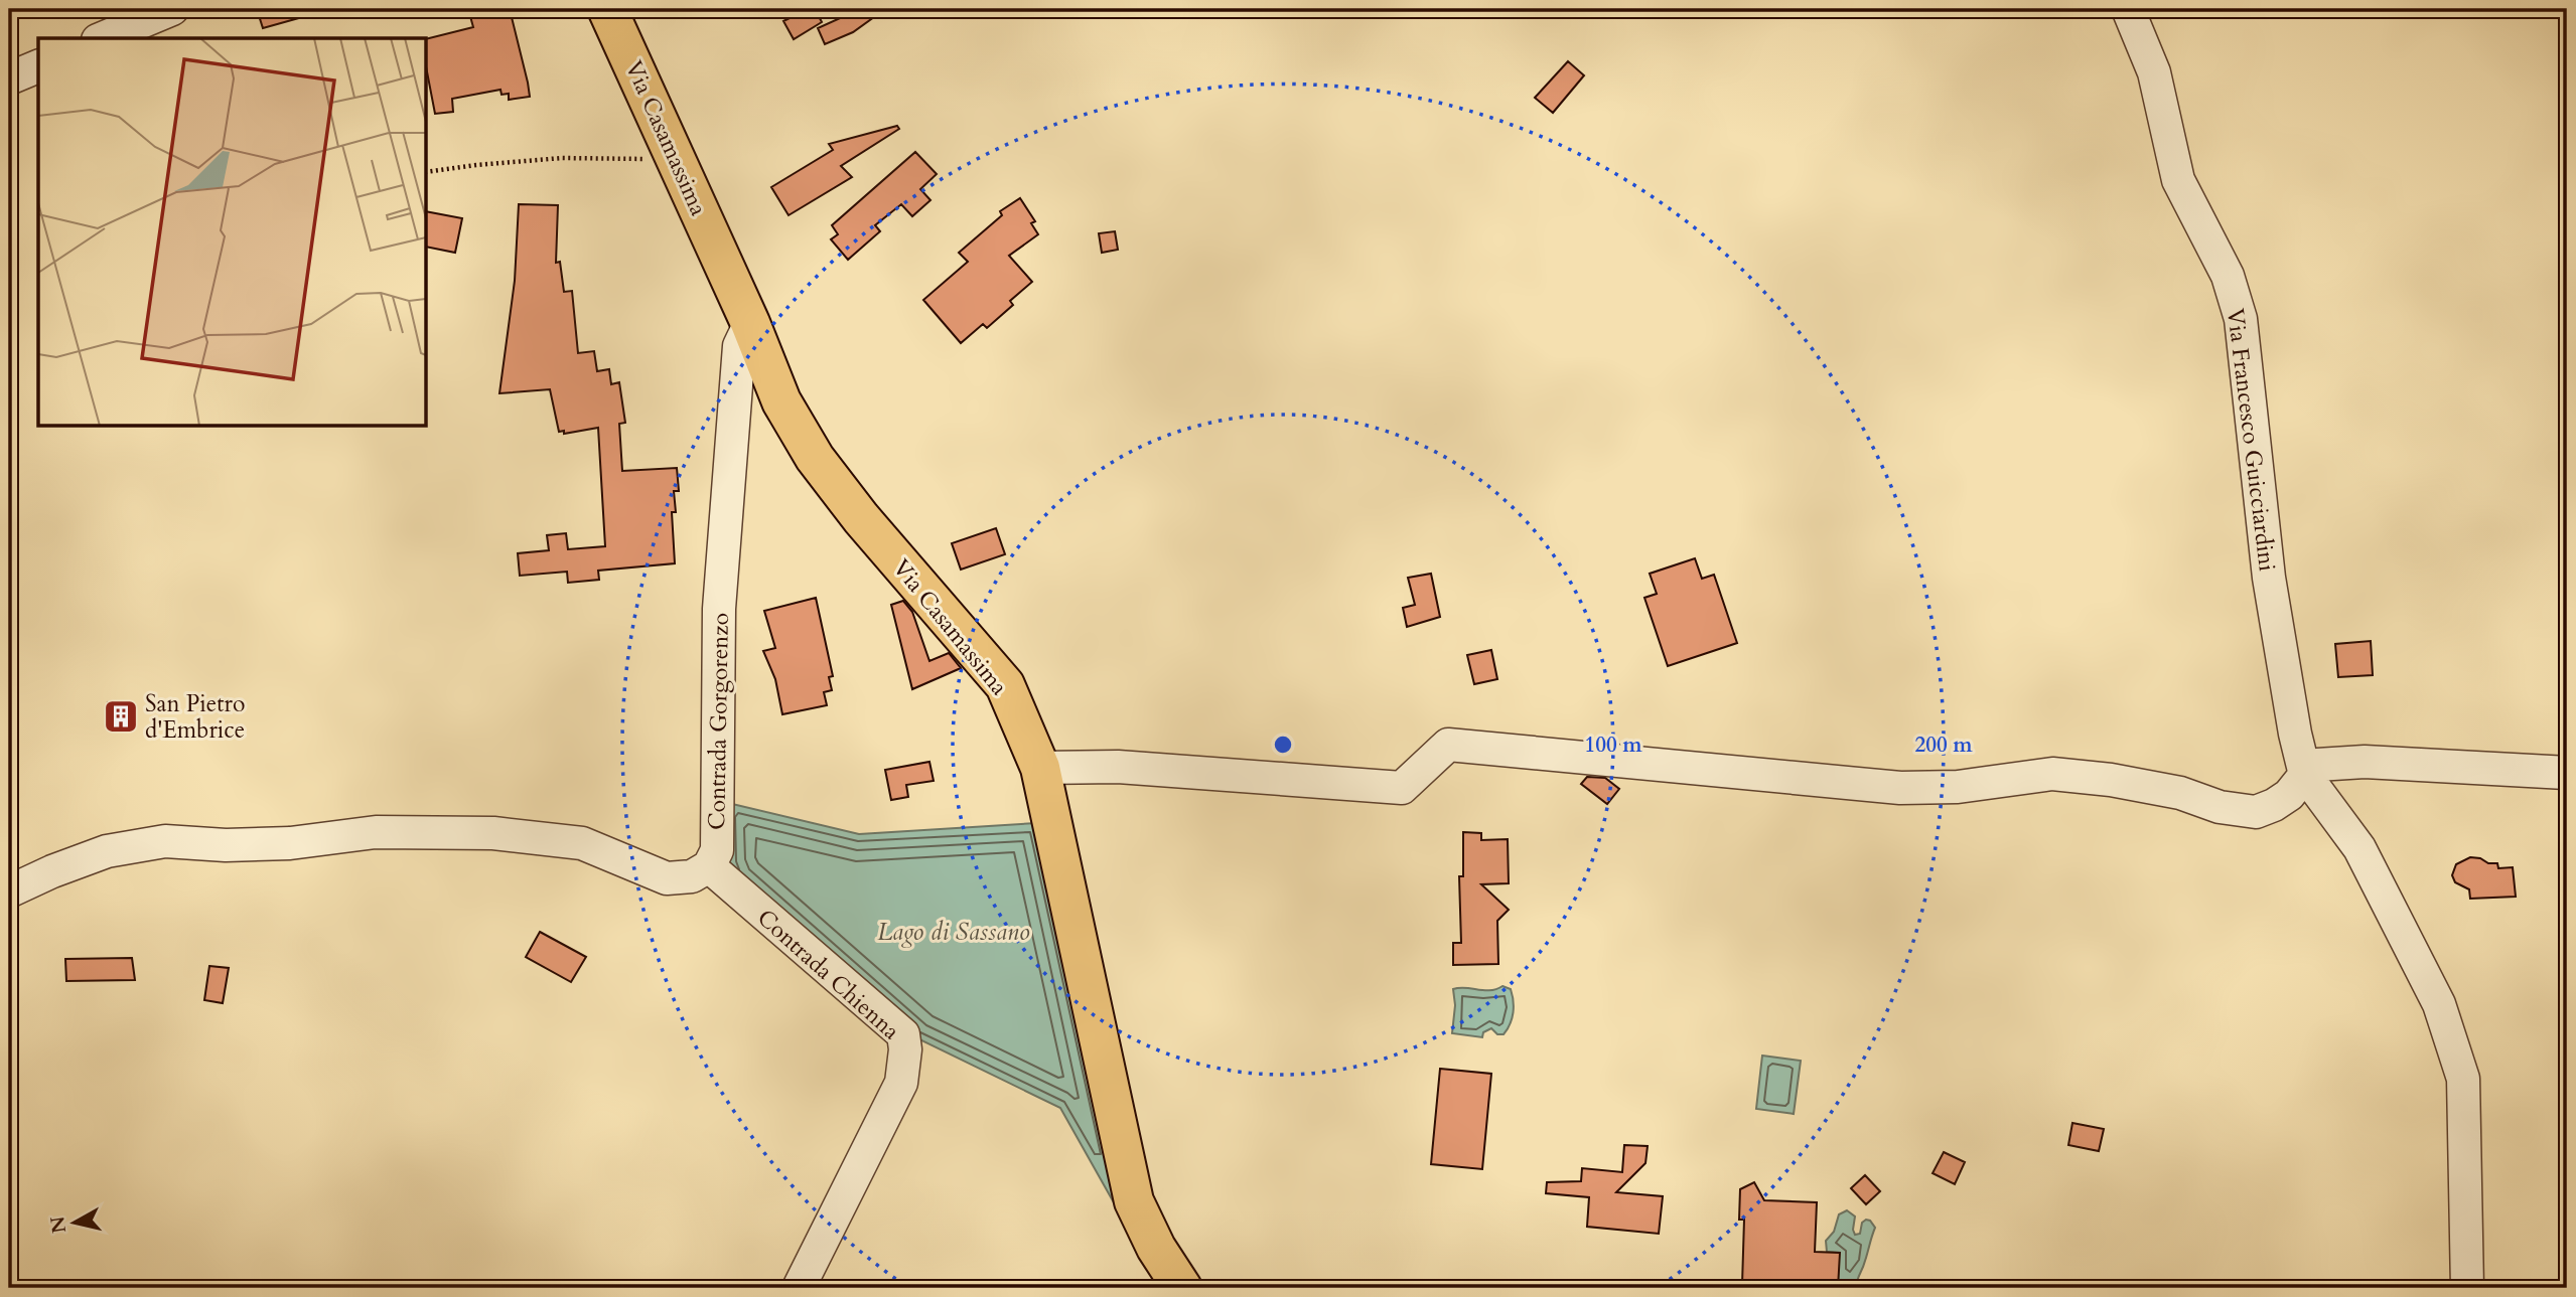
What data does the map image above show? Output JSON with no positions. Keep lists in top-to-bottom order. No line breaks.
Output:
{"streets":{"main road":["Via Casamassima"],"street":["Via Francesco Guicciardini","Contrada Gorgorenzo","Contrada Chienna"]},"crossings":[["Via Casamassima","Contrada Gorgorenzo"],["Contrada Gorgorenzo","Contrada Chienna"]],"water":["Lago di Sassano"],"places":{"building":["San Pietro d'Embrice"]},"north":"left","rings":["100 m","200 m"]}
